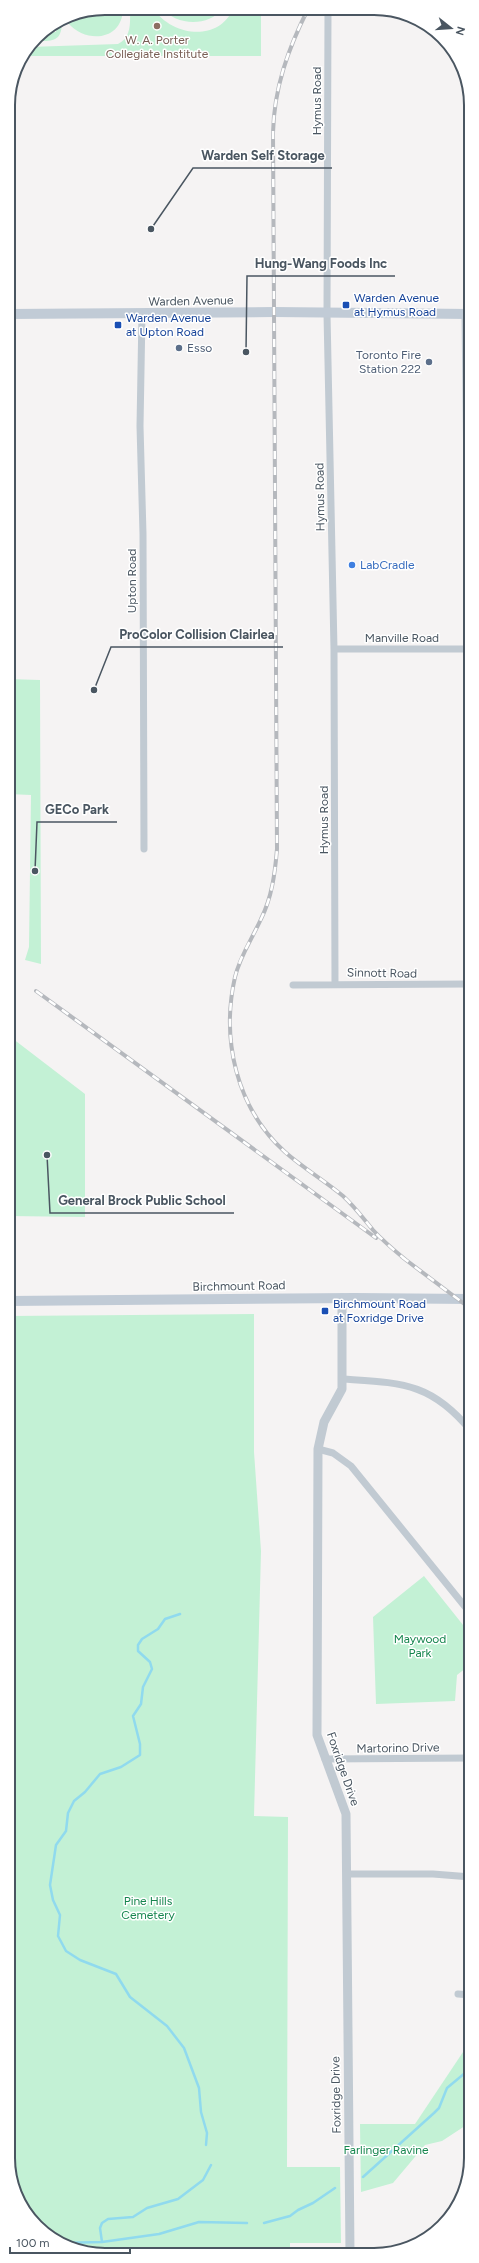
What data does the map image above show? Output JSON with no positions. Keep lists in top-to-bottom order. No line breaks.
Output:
{"streets":{"main road":["Warden Avenue","Birchmount Road"],"street":["Hymus Road","Upton Road","Manville Road","Sinnott Road","Martorino Drive","Foxridge Drive"]},"crossings":[["Hymus Road","Warden Avenue"],["Hymus Road","Manville Road"],["Hymus Road","Sinnott Road"],["Warden Avenue","Upton Road"],["Birchmount Road","Foxridge Drive"],["Martorino Drive","Foxridge Drive"]],"parks":["Maywood Park","Pine Hills Cemetery","Farlinger Ravine"],"places":{"other":["W. A. Porter Collegiate Institute","Warden Self Storage","Esso","Hung-Wang Foods Inc","Toronto Fire Station 222","LabCradle","ProColor Collision Clairlea","GECo Park","General Brock Public School"],"transit":["Warden Avenue at Hymus Road","Warden Avenue at Upton Road","Birchmount Road at Foxridge Drive"]},"scale_bar":"100 m","north":"right"}
